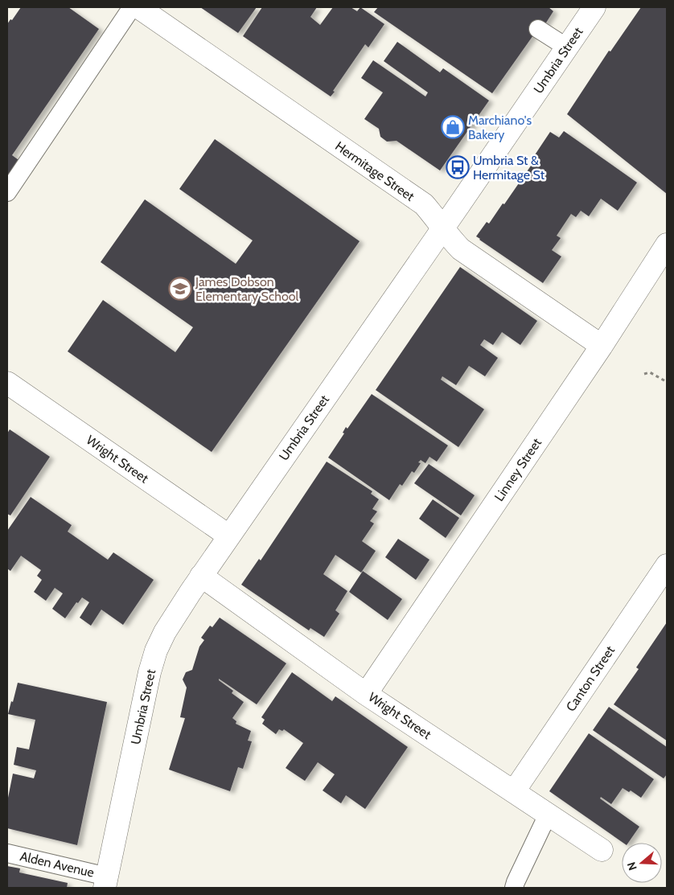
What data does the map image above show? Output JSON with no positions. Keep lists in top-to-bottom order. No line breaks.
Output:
{"streets":{"street":["Umbria Street","Hermitage Street","Wright Street","Linney Street","Canton Street"],"lane":["Alden Avenue"]},"crossings":[["Umbria Street","Hermitage Street"],["Umbria Street","Wright Street"],["Umbria Street","Alden Avenue"],["Hermitage Street","Linney Street"],["Wright Street","Linney Street"],["Wright Street","Canton Street"]],"places":{"shop":["Marchiano's Bakery"],"bus stop":["Umbria St & Hermitage St"],"school or university":["James Dobson Elementary School"]},"north":"left"}
